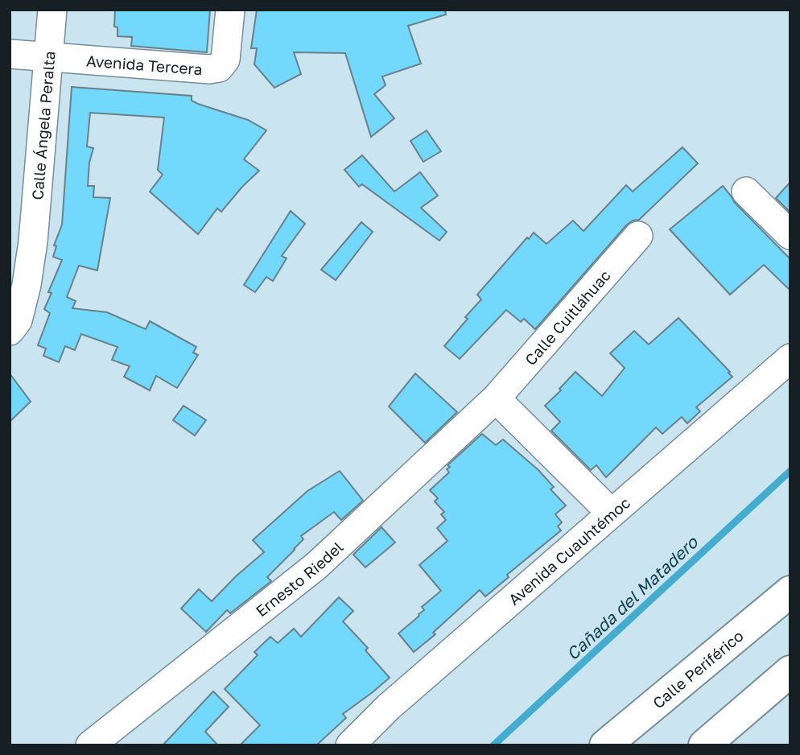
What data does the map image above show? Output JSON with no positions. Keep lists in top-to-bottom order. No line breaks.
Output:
{"streets":{"highway":["Calle Periférico"],"street":["Avenida Tercera","Calle Ángela Peralta","Calle Cuitláhuac","Avenida Cuauhtémoc","Ernesto Riedel"]},"crossings":[["Avenida Tercera","Calle Ángela Peralta"],["Calle Cuitláhuac","Ernesto Riedel"]],"water":["Cañada del Matadero"]}
